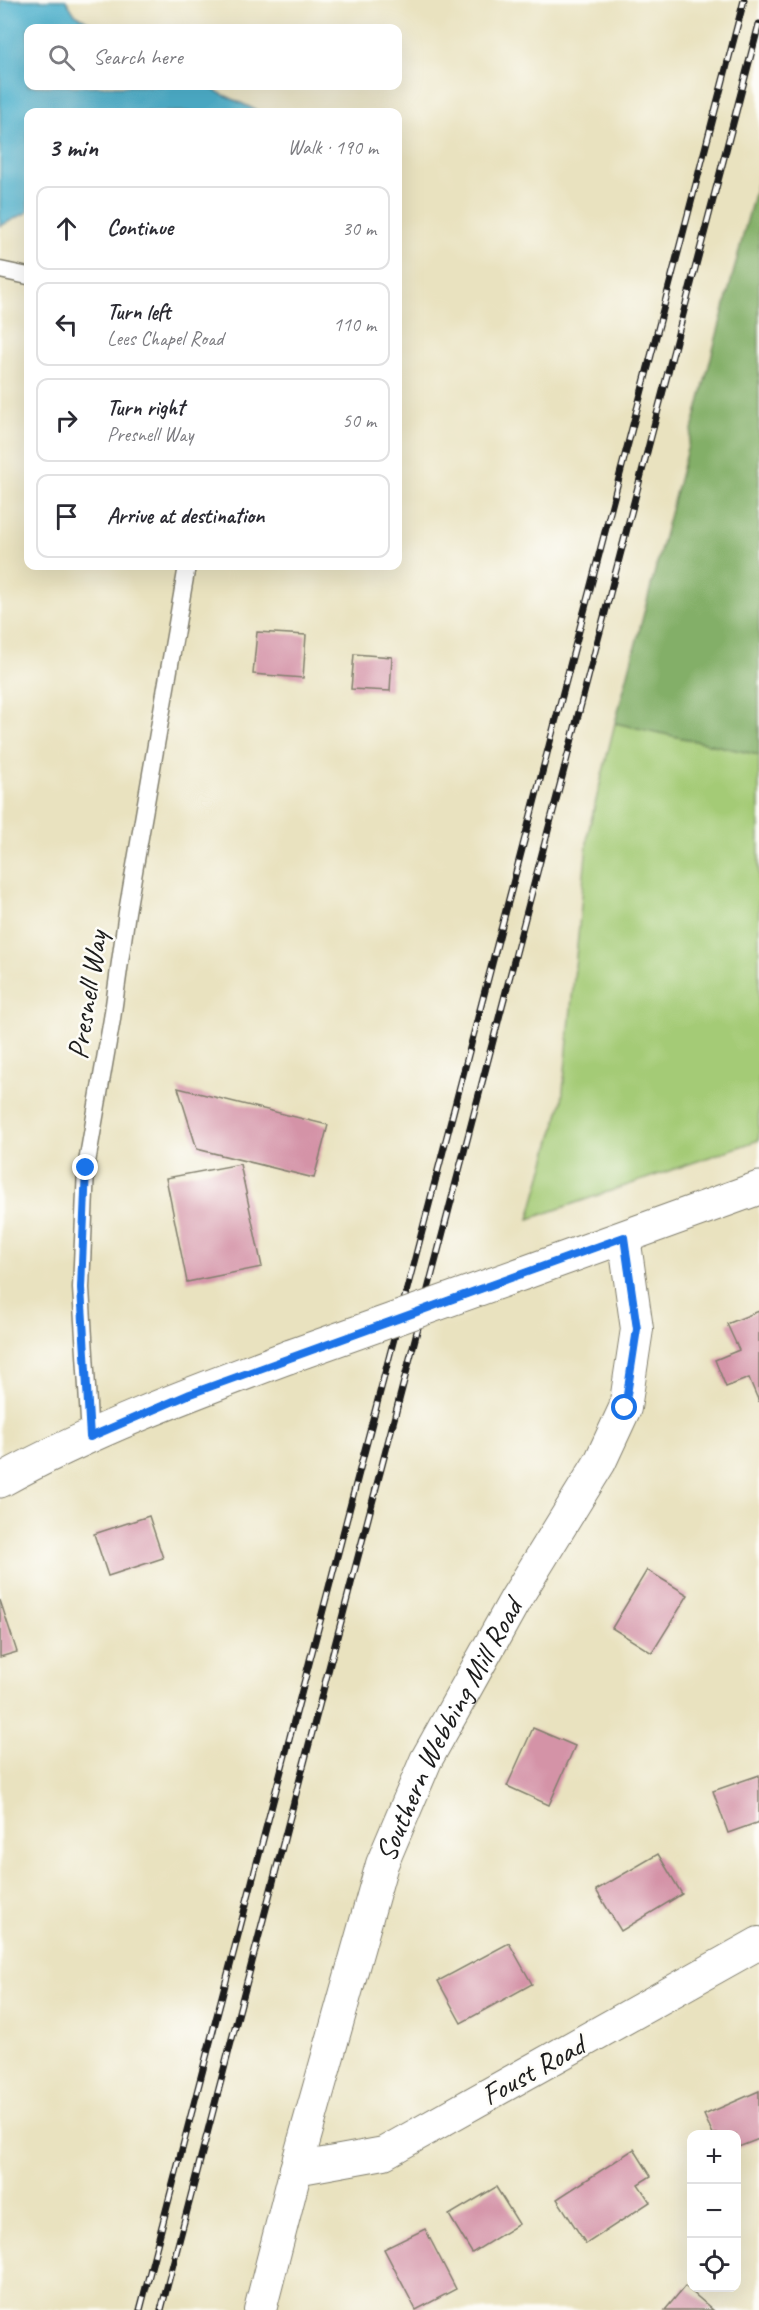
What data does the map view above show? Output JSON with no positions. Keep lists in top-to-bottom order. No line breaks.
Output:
{"streets":{"street":["Southern Webbing Mill Road","Foust Road"],"lane":["Presnell Way"]},"crossings":[["Southern Webbing Mill Road","Foust Road"]],"page":{"search":"Search here","heading":["3 min","Walk · 190 m"],"list":[["Continue","30 m"],["Turn left","Lees Chapel Road","110 m"],["Turn right","Presnell Way","50 m"],"Arrive at destination"],"map_buttons":["+","−"]}}
